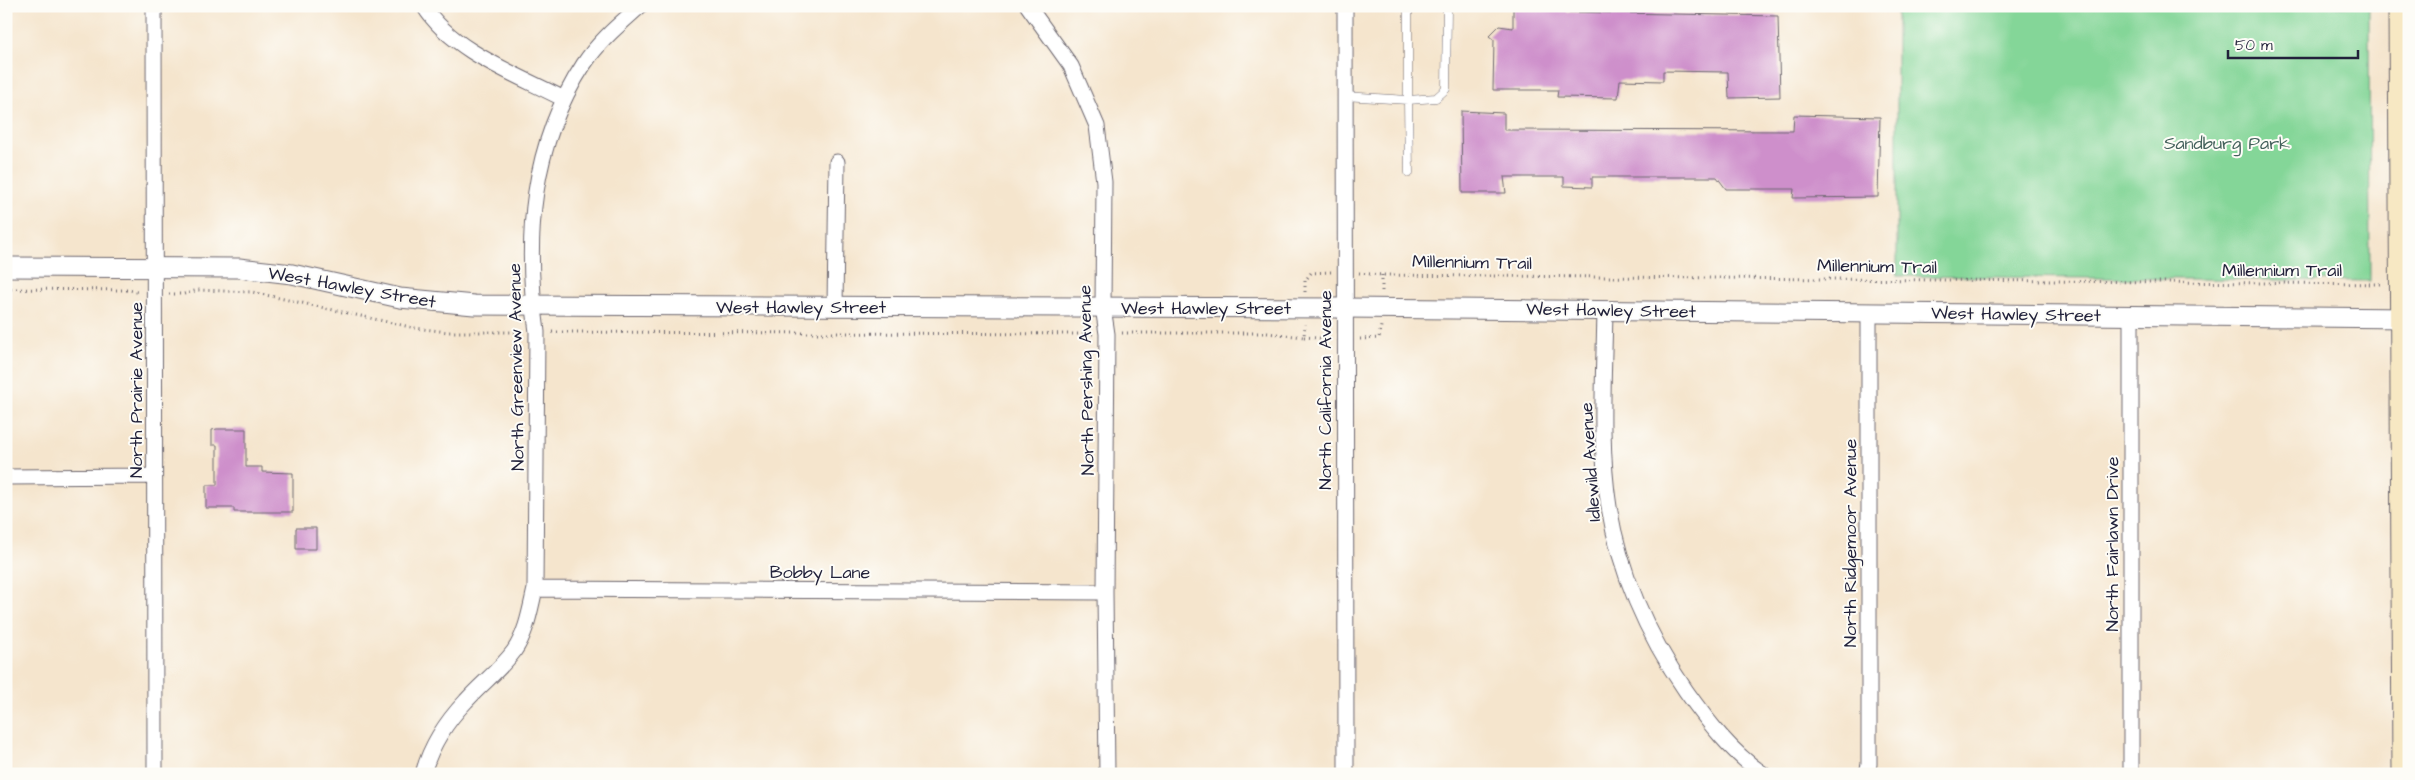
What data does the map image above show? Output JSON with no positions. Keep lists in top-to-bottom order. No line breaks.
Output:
{"streets":{"street":["West Hawley Street","North Greenview Avenue","North Pershing Avenue","North Prairie Avenue","North California Avenue","Idlewild Avenue","North Ridgemoor Avenue","North Fairlawn Drive","Bobby Lane"],"path":["Millennium Trail"]},"crossings":[["West Hawley Street","North Greenview Avenue"],["West Hawley Street","North Pershing Avenue"],["West Hawley Street","North Prairie Avenue"],["West Hawley Street","North California Avenue"],["West Hawley Street","Idlewild Avenue"],["West Hawley Street","North Ridgemoor Avenue"],["West Hawley Street","North Fairlawn Drive"],["North Greenview Avenue","Bobby Lane"],["North Pershing Avenue","Bobby Lane"]],"parks":["Sandburg Park"],"scale_bar":"50 m"}
